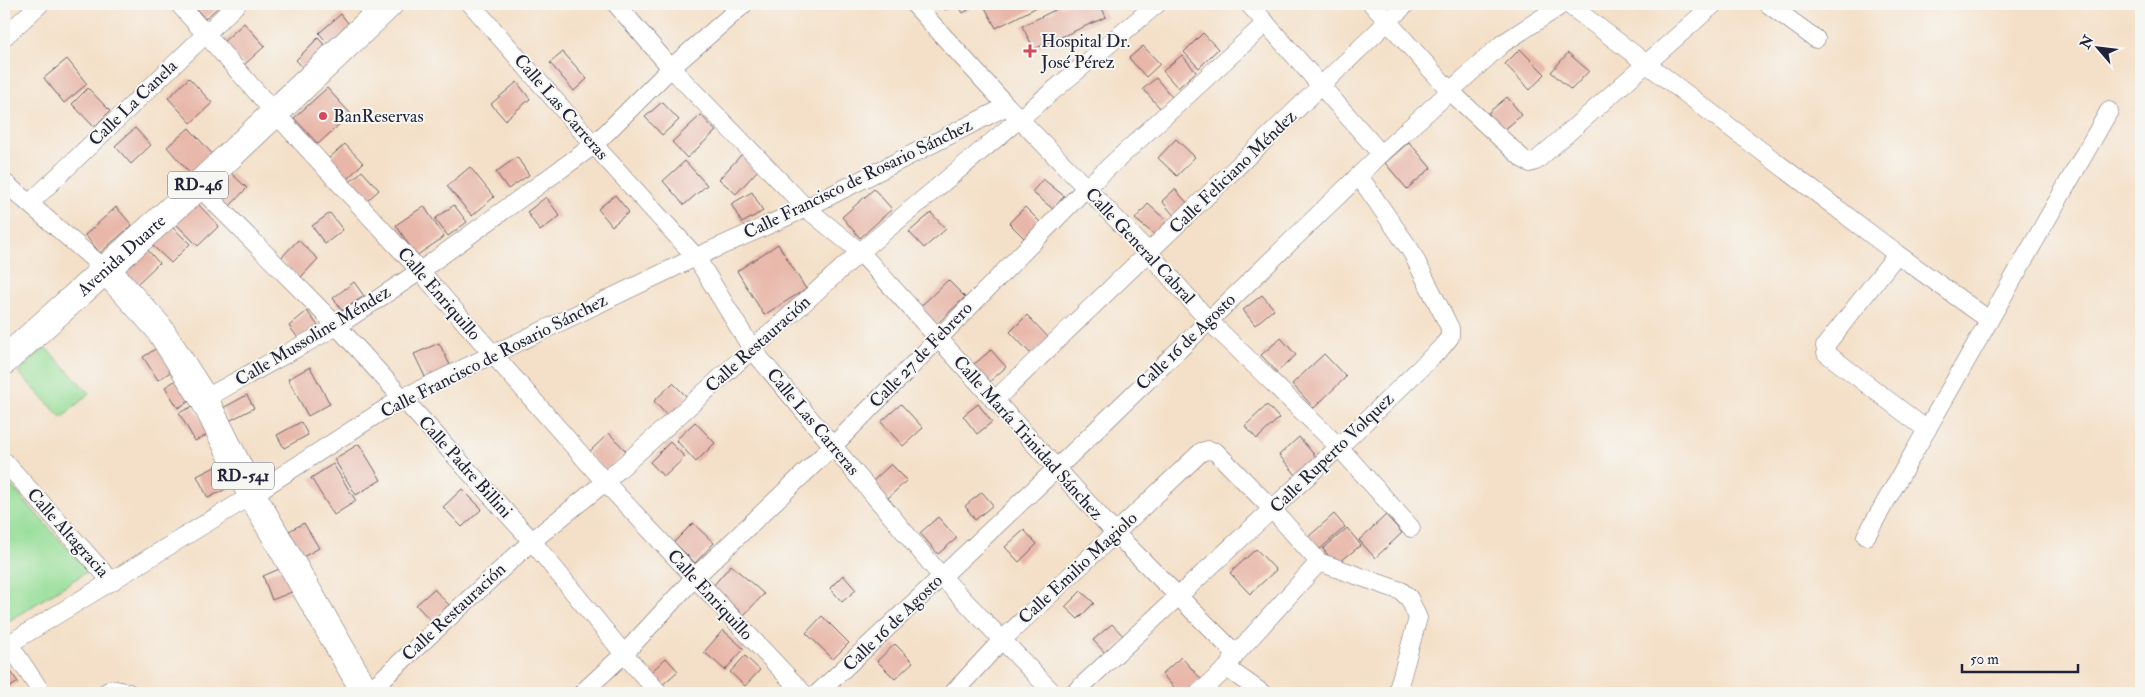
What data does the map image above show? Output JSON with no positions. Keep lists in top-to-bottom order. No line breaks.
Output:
{"streets":{"main road":["RD-46","Avenida Duarte","RD-541"],"street":["Calle La Canela","Calle Las Carreras","Calle Feliciano Méndez","Calle Francisco de Rosario Sánchez","Calle General Cabral","Calle Enriquillo","Calle Mussoline Méndez","Calle 16 de Agosto","Calle Restauración","Calle 27 de Febrero","Calle María Trinidad Sánchez","Calle Ruperto Volquez","Calle Padre Billini","Calle Altagracia","Calle Emilio Magiolo"]},"crossings":[["Calle La Canela","Calle Enriquillo"],["Calle Las Carreras","Calle Francisco de Rosario Sánchez"],["Calle Las Carreras","Calle Mussoline Méndez"],["Calle Las Carreras","Calle 16 de Agosto"],["Calle Las Carreras","Calle Restauración"],["Calle Las Carreras","Calle 27 de Febrero"],["Calle Las Carreras","Calle Emilio Magiolo"],["Calle Feliciano Méndez","Calle General Cabral"],["Calle Feliciano Méndez","Calle María Trinidad Sánchez"],["Calle Francisco de Rosario Sánchez","Calle General Cabral"],["Calle Francisco de Rosario Sánchez","Calle Enriquillo"],["Calle Francisco de Rosario Sánchez","Calle Restauración"],["Calle Francisco de Rosario Sánchez","Calle María Trinidad Sánchez"],["Calle Francisco de Rosario Sánchez","Calle Padre Billini"],["Calle Francisco de Rosario Sánchez","RD-541"],["Calle Francisco de Rosario Sánchez","Calle Altagracia"],["Calle General Cabral","Calle 16 de Agosto"],["Calle General Cabral","Calle Restauración"],["Calle General Cabral","Calle 27 de Febrero"],["Calle General Cabral","Calle Ruperto Volquez"],["Avenida Duarte","Calle Enriquillo"],["Avenida Duarte","Calle Padre Billini"],["Avenida Duarte","RD-541"],["Calle Enriquillo","Calle Mussoline Méndez"],["Calle Enriquillo","Calle Restauración"],["Calle Enriquillo","Calle 27 de Febrero"],["Calle Mussoline Méndez","Calle María Trinidad Sánchez"],["Calle Mussoline Méndez","Calle Padre Billini"],["Calle Mussoline Méndez","RD-541"],["Calle 16 de Agosto","Calle María Trinidad Sánchez"],["Calle 16 de Agosto","Calle Ruperto Volquez"],["Calle Restauración","Calle María Trinidad Sánchez"],["Calle Restauración","Calle Padre Billini"],["Calle Restauración","RD-541"],["Calle 27 de Febrero","Calle María Trinidad Sánchez"],["Calle 27 de Febrero","Calle Padre Billini"],["Calle María Trinidad Sánchez","Calle Ruperto Volquez"],["Calle María Trinidad Sánchez","Calle Emilio Magiolo"],["Calle Ruperto Volquez","Calle Emilio Magiolo"]],"places":{"health":["Hospital Dr. José Pérez"],"other":["BanReservas"]},"scale_bar":"50 m","north":"top left"}
